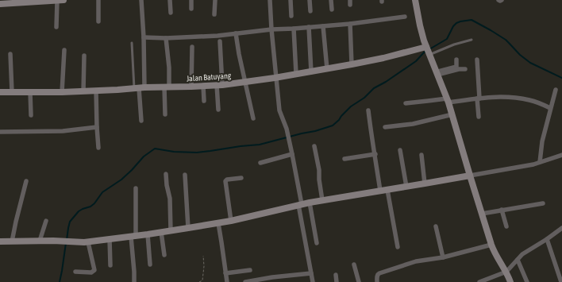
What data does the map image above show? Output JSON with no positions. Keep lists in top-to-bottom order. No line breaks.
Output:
{"streets":{"street":["Jalan Batuyang"]}}
